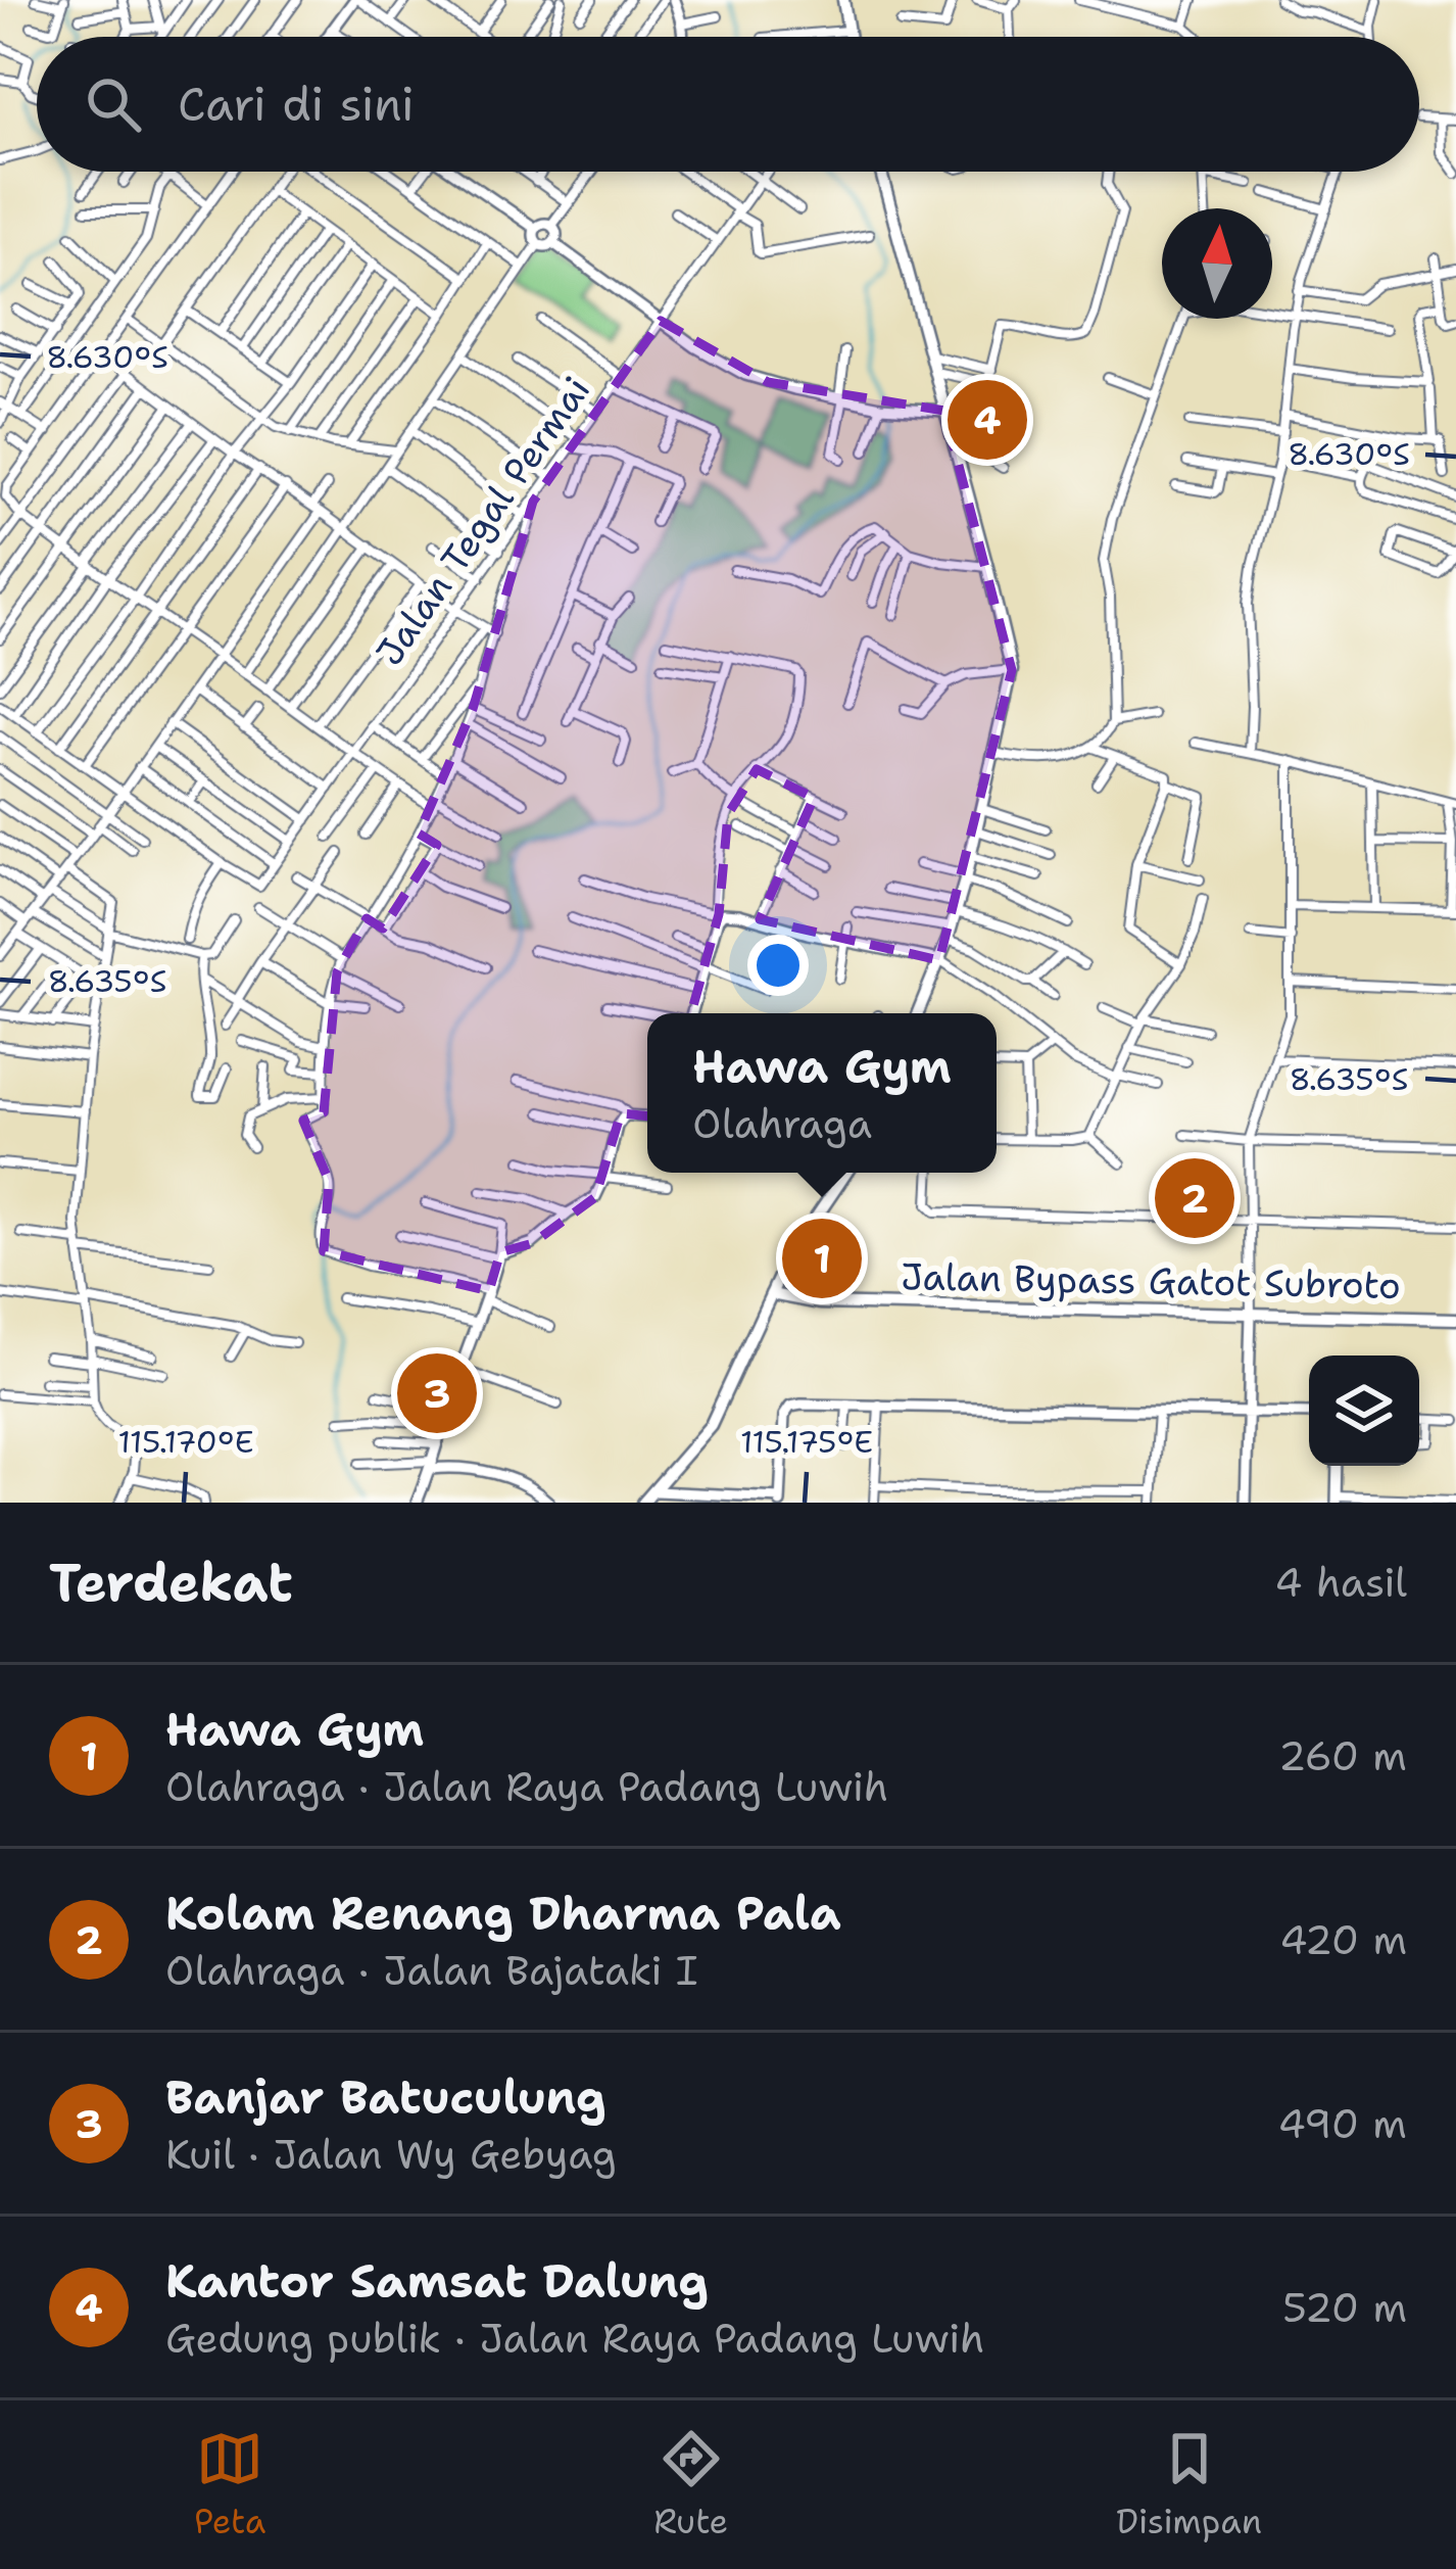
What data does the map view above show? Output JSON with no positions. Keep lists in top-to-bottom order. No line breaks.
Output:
{"streets":{"main road":["Jalan Bypass Gatot Subroto"],"street":["Jalan Tegal Permai"]},"north":"top","page":{"search":"Cari di sini","pins":["4","2","1","3"],"popup":["Hawa Gym","Olahraga"],"heading":["Terdekat","4 hasil"],"list":[{"mark":"1","name":"Hawa Gym","note":"Olahraga · Jalan Raya Padang Luwih","value":"260 m"},{"mark":"2","name":"Kolam Renang Dharma Pala","note":"Olahraga · Jalan Bajataki I","value":"420 m"},{"mark":"3","name":"Banjar Batuculung","note":"Kuil · Jalan Wy Gebyag","value":"490 m"},{"mark":"4","name":"Kantor Samsat Dalung","note":"Gedung publik · Jalan Raya Padang Luwih","value":"520 m"}],"nav":["Peta","Rute","Disimpan"]},"coordinates":["8.630°S","8.635°S","115.170°E","115.175°E"]}
